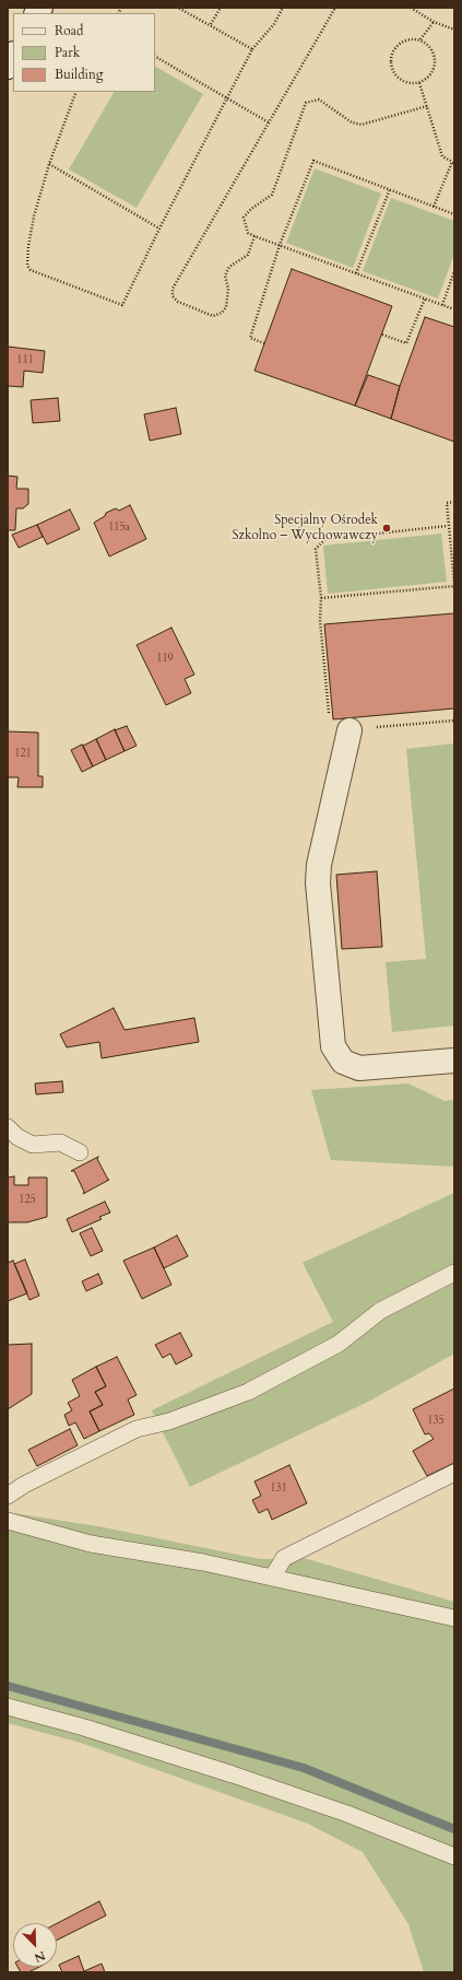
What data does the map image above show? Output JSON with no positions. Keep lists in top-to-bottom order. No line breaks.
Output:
{"places":["Specjalny Ośrodek Szkolno – Wychowawczy"],"house_numbers":["111","115a","119","121","125","135","131"],"legend":["Road","Park","Building"],"north":"bottom right"}
